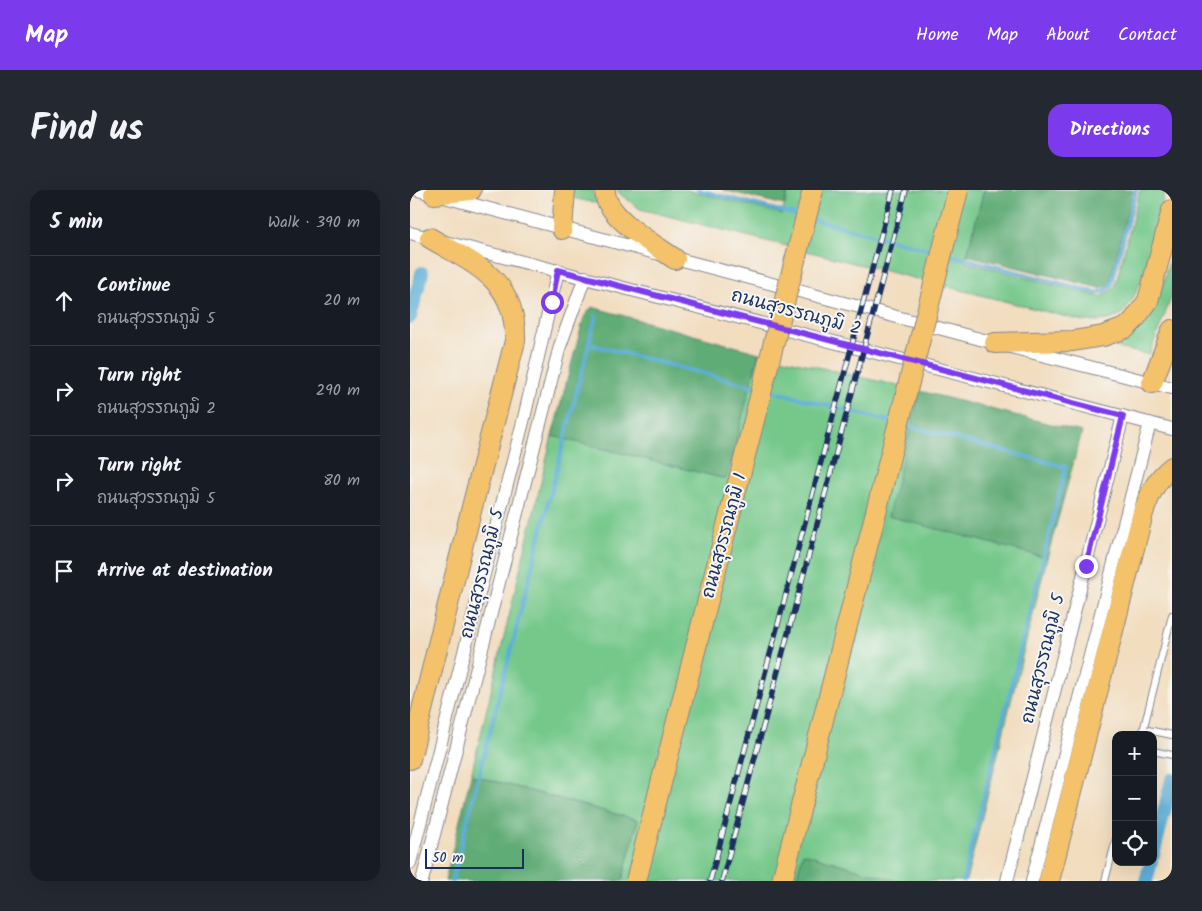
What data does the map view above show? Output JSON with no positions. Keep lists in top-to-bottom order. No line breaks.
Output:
{"streets":{"highway":["ถนนสุวรรณภูมิ 1"],"street":["ถนนสุวรรณภูมิ 2","ถนนสุวรรณภูมิ 5"]},"crossings":[["ถนนสุวรรณภูมิ 2","ถนนสุวรรณภูมิ 5"]],"scale_bar":"50 m","page":{"header":"Map","nav":["Home","Map","About","Contact"],"title":"Find us","buttons":"Directions","heading":["5 min","Walk · 390 m"],"list":[["Continue","ถนนสุวรรณภูมิ 5","20 m"],["Turn right","ถนนสุวรรณภูมิ 2","290 m"],["Turn right","ถนนสุวรรณภูมิ 5","80 m"],"Arrive at destination"],"map_buttons":["+","−"],"scale":"50 m"}}
